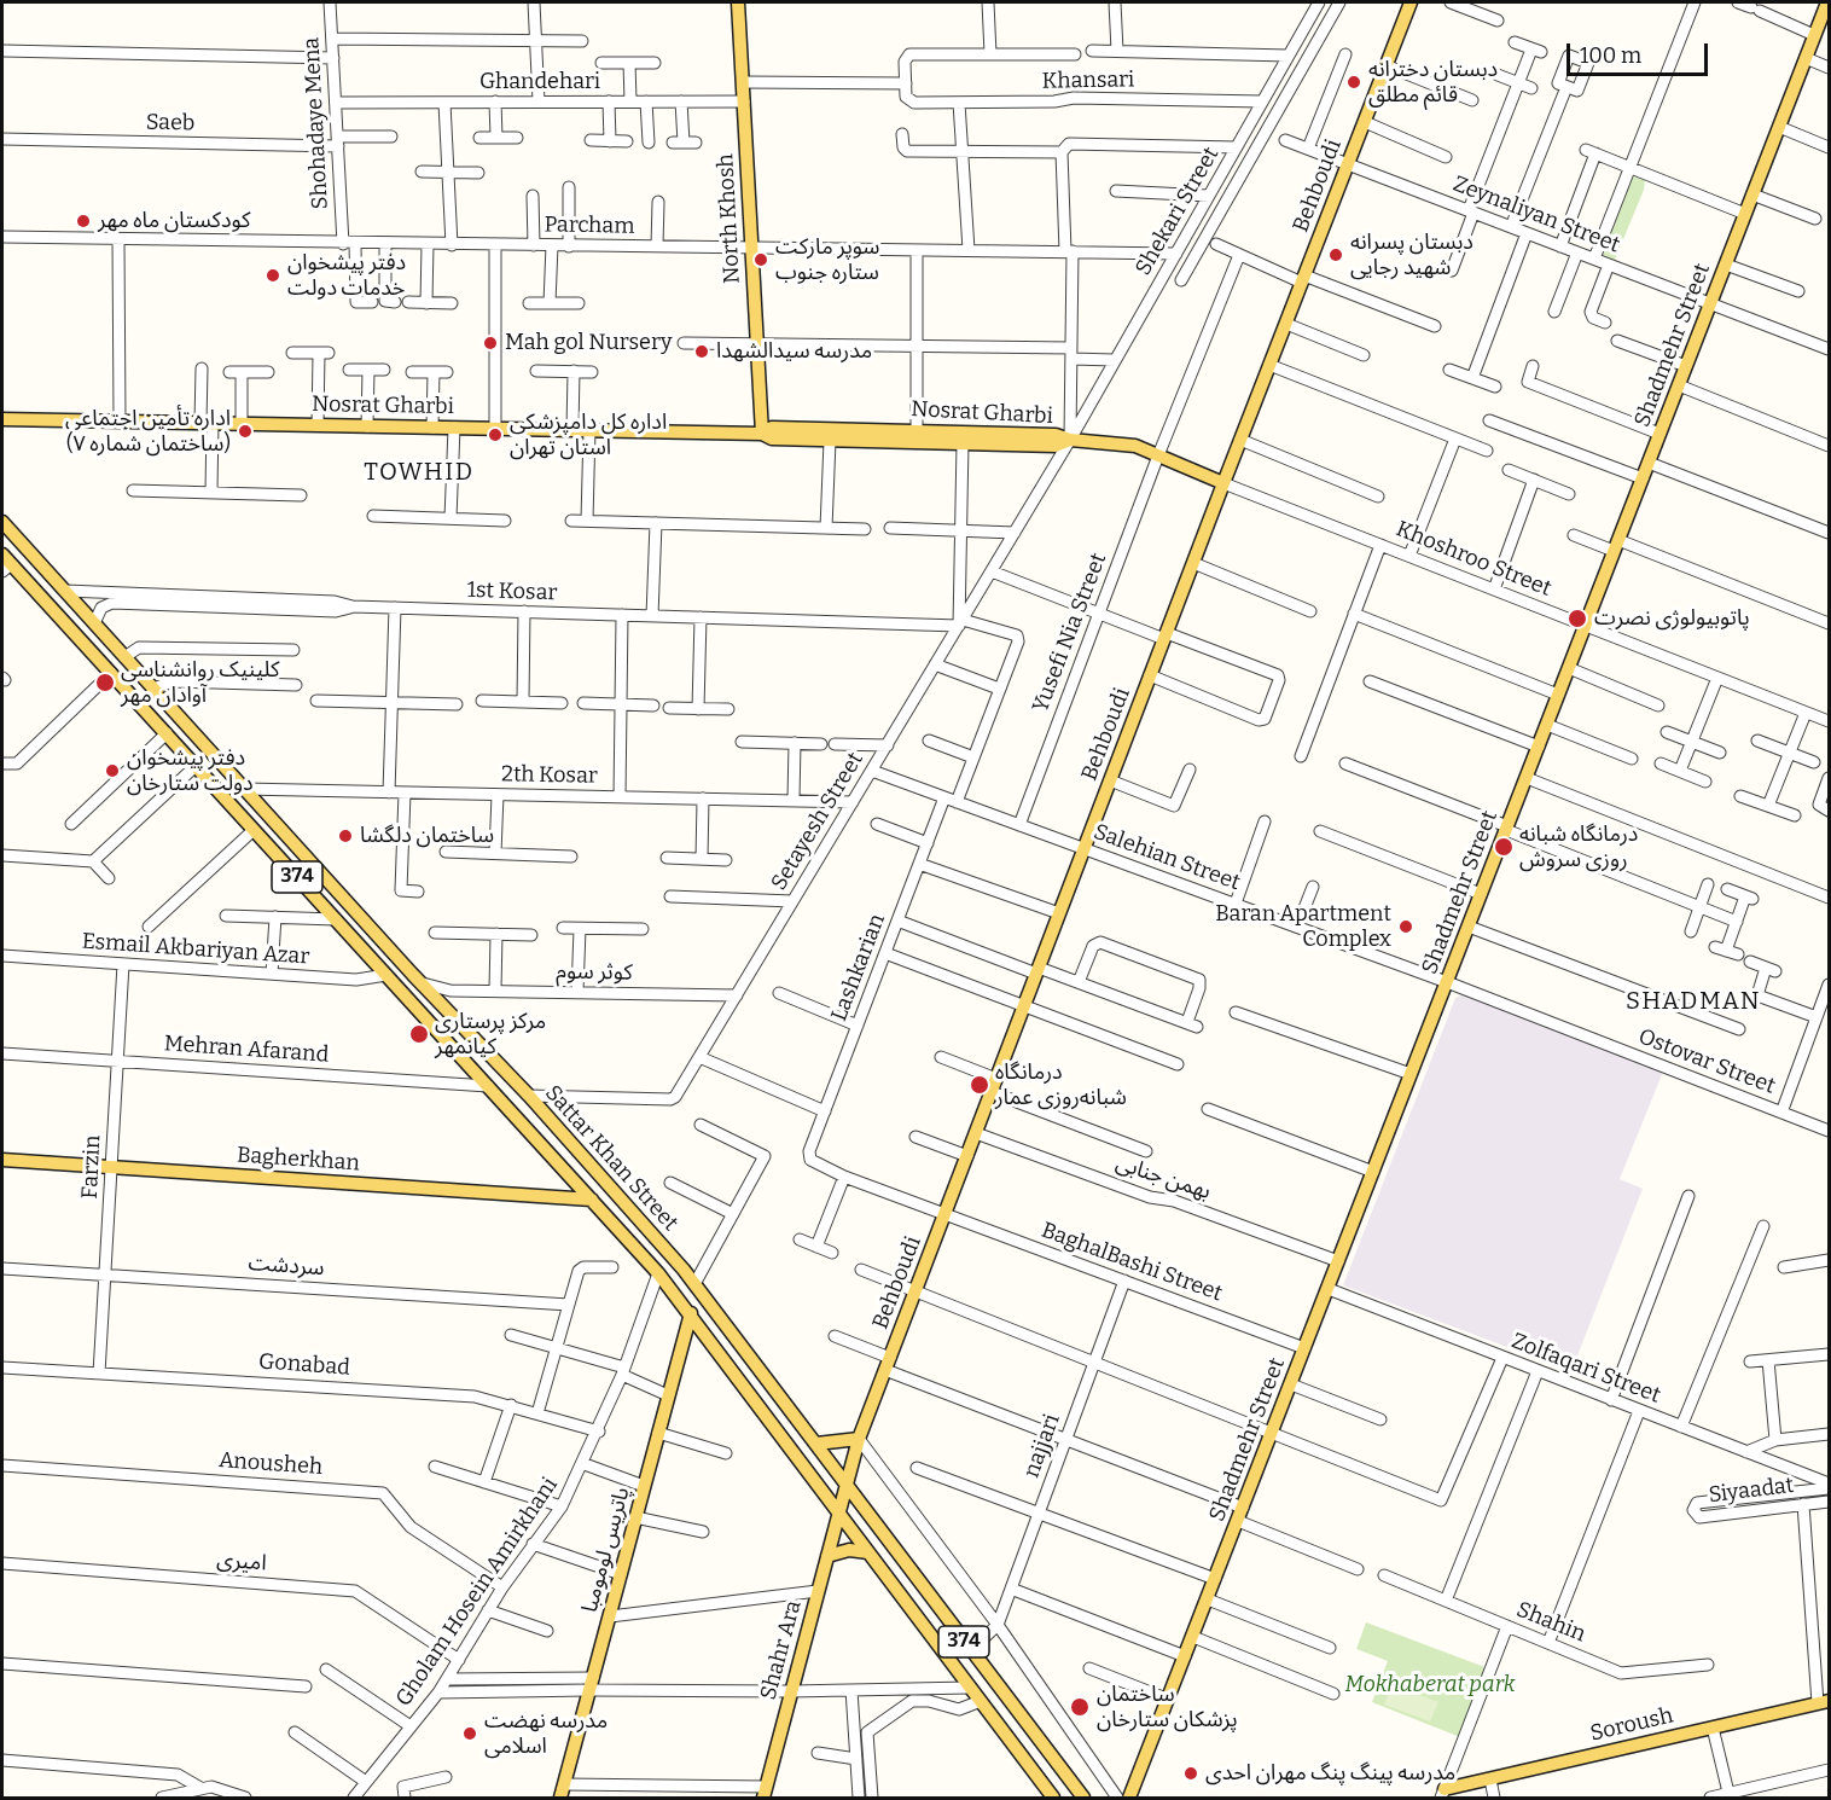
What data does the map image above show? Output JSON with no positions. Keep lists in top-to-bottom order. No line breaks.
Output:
{"streets":{"main road":["Behboudi","North Khosh","Shadmehr Street","Nosrat Gharbi","374","Sattar Khan Street","Bagherkhan","پاتریس لومومبا","Shahr Ara","Soroush"],"street":["Khansari","Ghandehari","Saeb","Shohadaye Mena","Shekari Street","Zeynaliyan Street","Parcham","Khoshroo Street","1st Kosar","Yusefi Nia Street","2th Kosar","Setayesh Street","Salehian Street","Esmail Akbariyan Azar","Lashkarian","کوثر سوم","Mehran Afarand","Ostovar Street","Farzin","بهمن جنابی","BaghalBashi Street","سردشت","Gonabad","Zolfaqari Street","najjari","Anousheh","Siyaadat","امیری","Gholam Hosein Amirkhani","Shahin"]},"crossings":[["Khansari","Shekari Street"],["Ghandehari","Shohadaye Mena"],["Ghandehari","North Khosh"],["Saeb","Shohadaye Mena"],["Shohadaye Mena","Parcham"],["Behboudi","Zeynaliyan Street"],["Behboudi","Nosrat Gharbi"],["Behboudi","Khoshroo Street"],["Behboudi","Salehian Street"],["Behboudi","Sattar Khan Street"],["Behboudi","بهمن جنابی"],["Behboudi","BaghalBashi Street"],["Behboudi","Shahr Ara"],["Shekari Street","Parcham"],["Shekari Street","Nosrat Gharbi"],["Shekari Street","Setayesh Street"],["Zeynaliyan Street","Shadmehr Street"],["North Khosh","Parcham"],["North Khosh","Nosrat Gharbi"],["Shadmehr Street","Khoshroo Street"],["Shadmehr Street","Salehian Street"],["Shadmehr Street","Ostovar Street"],["Shadmehr Street","بهمن جنابی"],["Shadmehr Street","BaghalBashi Street"],["Shadmehr Street","Zolfaqari Street"],["Nosrat Gharbi","Khoshroo Street"],["Nosrat Gharbi","Yusefi Nia Street"],["Nosrat Gharbi","Setayesh Street"],["1st Kosar","Setayesh Street"],["1st Kosar","Lashkarian"],["1st Kosar","Sattar Khan Street"],["Yusefi Nia Street","Salehian Street"],["2th Kosar","Setayesh Street"],["2th Kosar","Sattar Khan Street"],["Setayesh Street","Salehian Street"],["Setayesh Street","کوثر سوم"],["Setayesh Street","Sattar Khan Street"],["Salehian Street","Lashkarian"],["Salehian Street","Ostovar Street"],["Esmail Akbariyan Azar","Sattar Khan Street"],["Esmail Akbariyan Azar","Farzin"],["Lashkarian","BaghalBashi Street"],["کوثر سوم","Sattar Khan Street"],["Mehran Afarand","Sattar Khan Street"],["Mehran Afarand","Farzin"],["Sattar Khan Street","Bagherkhan"],["Sattar Khan Street","پاتریس لومومبا"],["Sattar Khan Street","Gholam Hosein Amirkhani"],["Sattar Khan Street","Shahr Ara"],["Bagherkhan","Farzin"],["Farzin","سردشت"],["Farzin","Gonabad"],["BaghalBashi Street","najjari"],["Gonabad","Gholam Hosein Amirkhani"],["Zolfaqari Street","Siyaadat"],["Anousheh","Gholam Hosein Amirkhani"],["امیری","Gholam Hosein Amirkhani"]],"districts":["TOWHID","SHADMAN"],"parks":["Mokhaberat park"],"places":["دبستان دخترانه قائم مطلق","کودکستان ماه مهر","دبستان پسرانه شهید رجایی","سوپر مارکت ستاره جنوب","دفتر پیشخوان خدمات دولت","Mah gol Nursery","مدرسه سیدالشهدا","اداره تأمین اجتماعی (ساختمان شماره ۷)","اداره کل دامپزشکی استان تهران","پاتوبیولوژی نصرت","کلینیک روانشناسی آوادان مهر","دفتر پیشخوان دولت ستارخان","ساختمان دلگشا","درمانگاه شبانه روزی سروش","Baran Apartment Complex","مرکز پرستاری کیانمهر","درمانگاه شبانه‌روزی عمار","ساختمان پزشکان ستارخان","مدرسه نهضت اسلامی","مدرسه پینگ پنگ مهران احدی"],"scale_bar":"100 m"}
